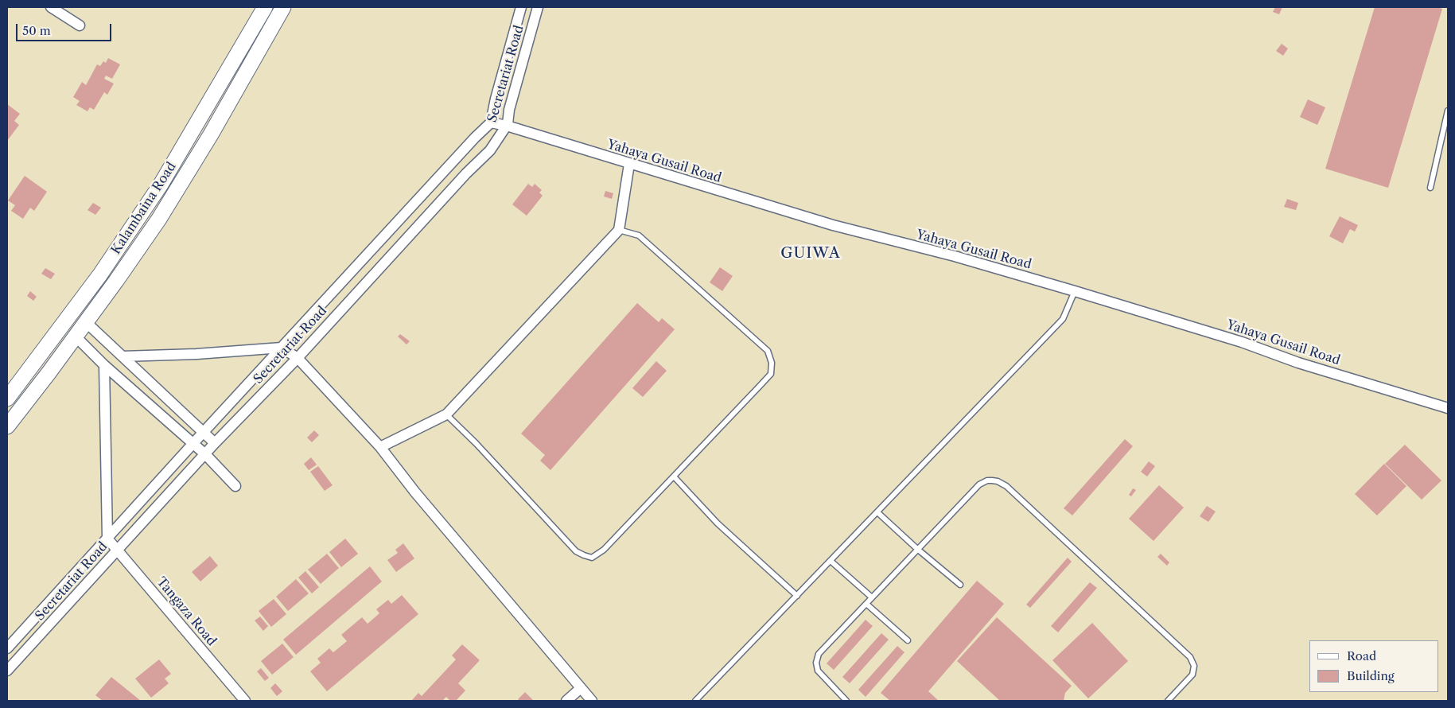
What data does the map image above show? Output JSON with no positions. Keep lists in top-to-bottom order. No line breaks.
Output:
{"streets":{"main road":["Kalambaina Road"],"street":["Secretariat Road","Yahaya Gusail Road","Tangaza Road"]},"crossings":[["Secretariat Road","Yahaya Gusail Road"],["Secretariat Road","Tangaza Road"]],"districts":["GUIWA"],"legend":["Road","Building"],"scale_bar":"50 m"}
